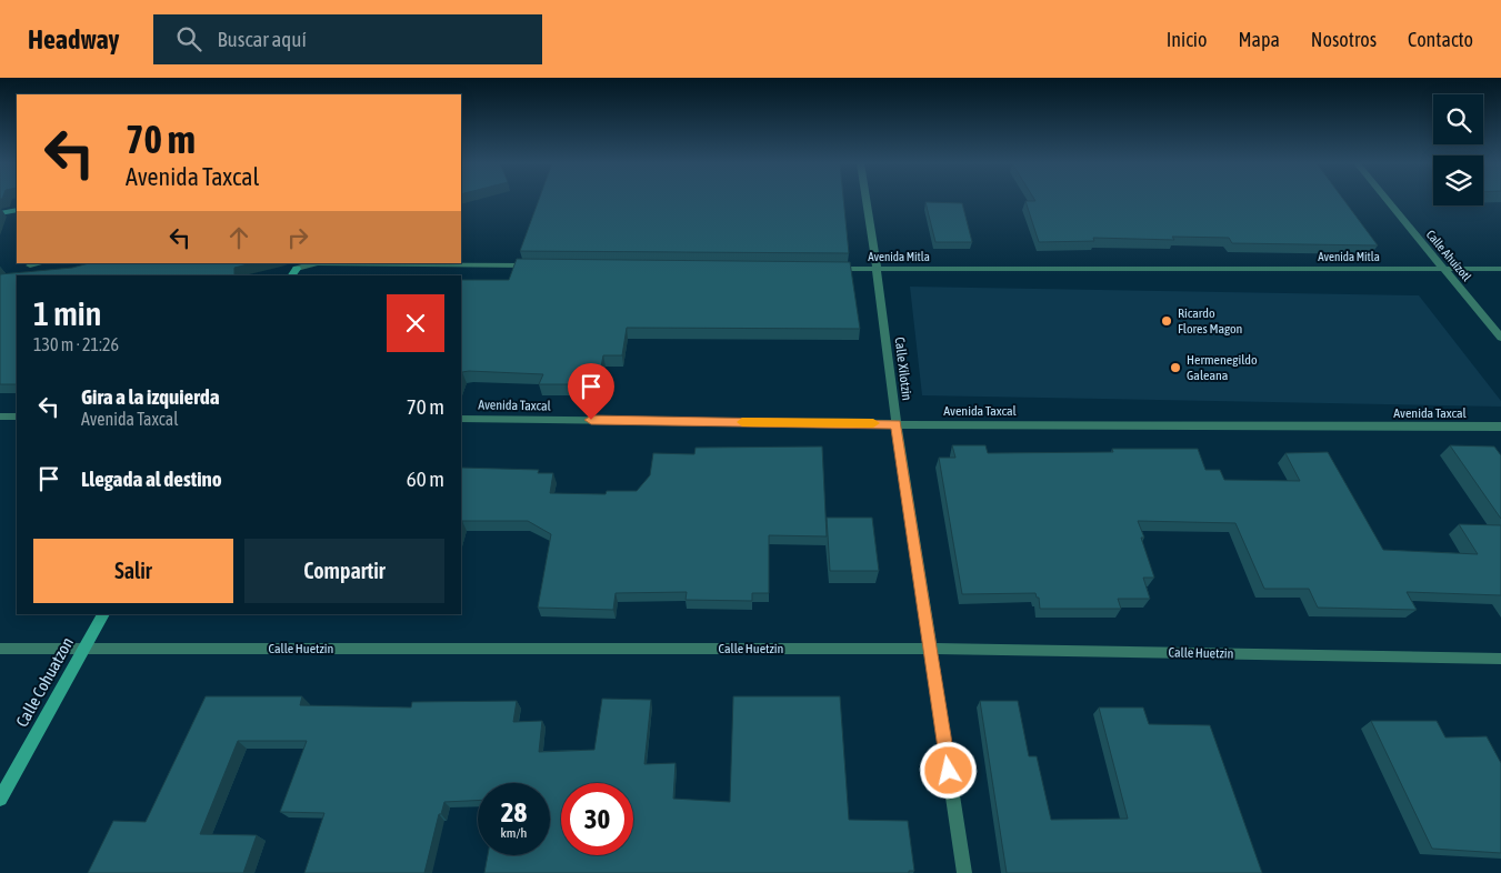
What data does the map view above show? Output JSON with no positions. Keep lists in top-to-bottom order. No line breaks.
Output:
{"streets":{"street":["Calle Ahuízotl","Avenida Mitla","Calle Xilotzin","Avenida Taxcal","Calle Huetzin","Calle Cohuatzon"]},"crossings":[["Calle Ahuízotl","Avenida Mitla"],["Avenida Mitla","Calle Xilotzin"],["Calle Xilotzin","Avenida Taxcal"],["Calle Xilotzin","Calle Huetzin"],["Calle Huetzin","Calle Cohuatzon"]],"places":["Ricardo Flores Magon","Hermenegildo Galeana"],"page":{"header":"Headway","search":"Buscar aquí","nav":["Inicio","Mapa","Nosotros","Contacto"],"turn":["70 m","Avenida Taxcal"],"heading":["1 min","130 m · 21:26"],"list":[{"name":"Gira a la izquierda","note":"Avenida Taxcal","value":"70 m"},{"name":"Llegada al destino","value":"60 m"}],"buttons":["Salir","Compartir"],"speed":"28 km/h","limit":"30"}}
